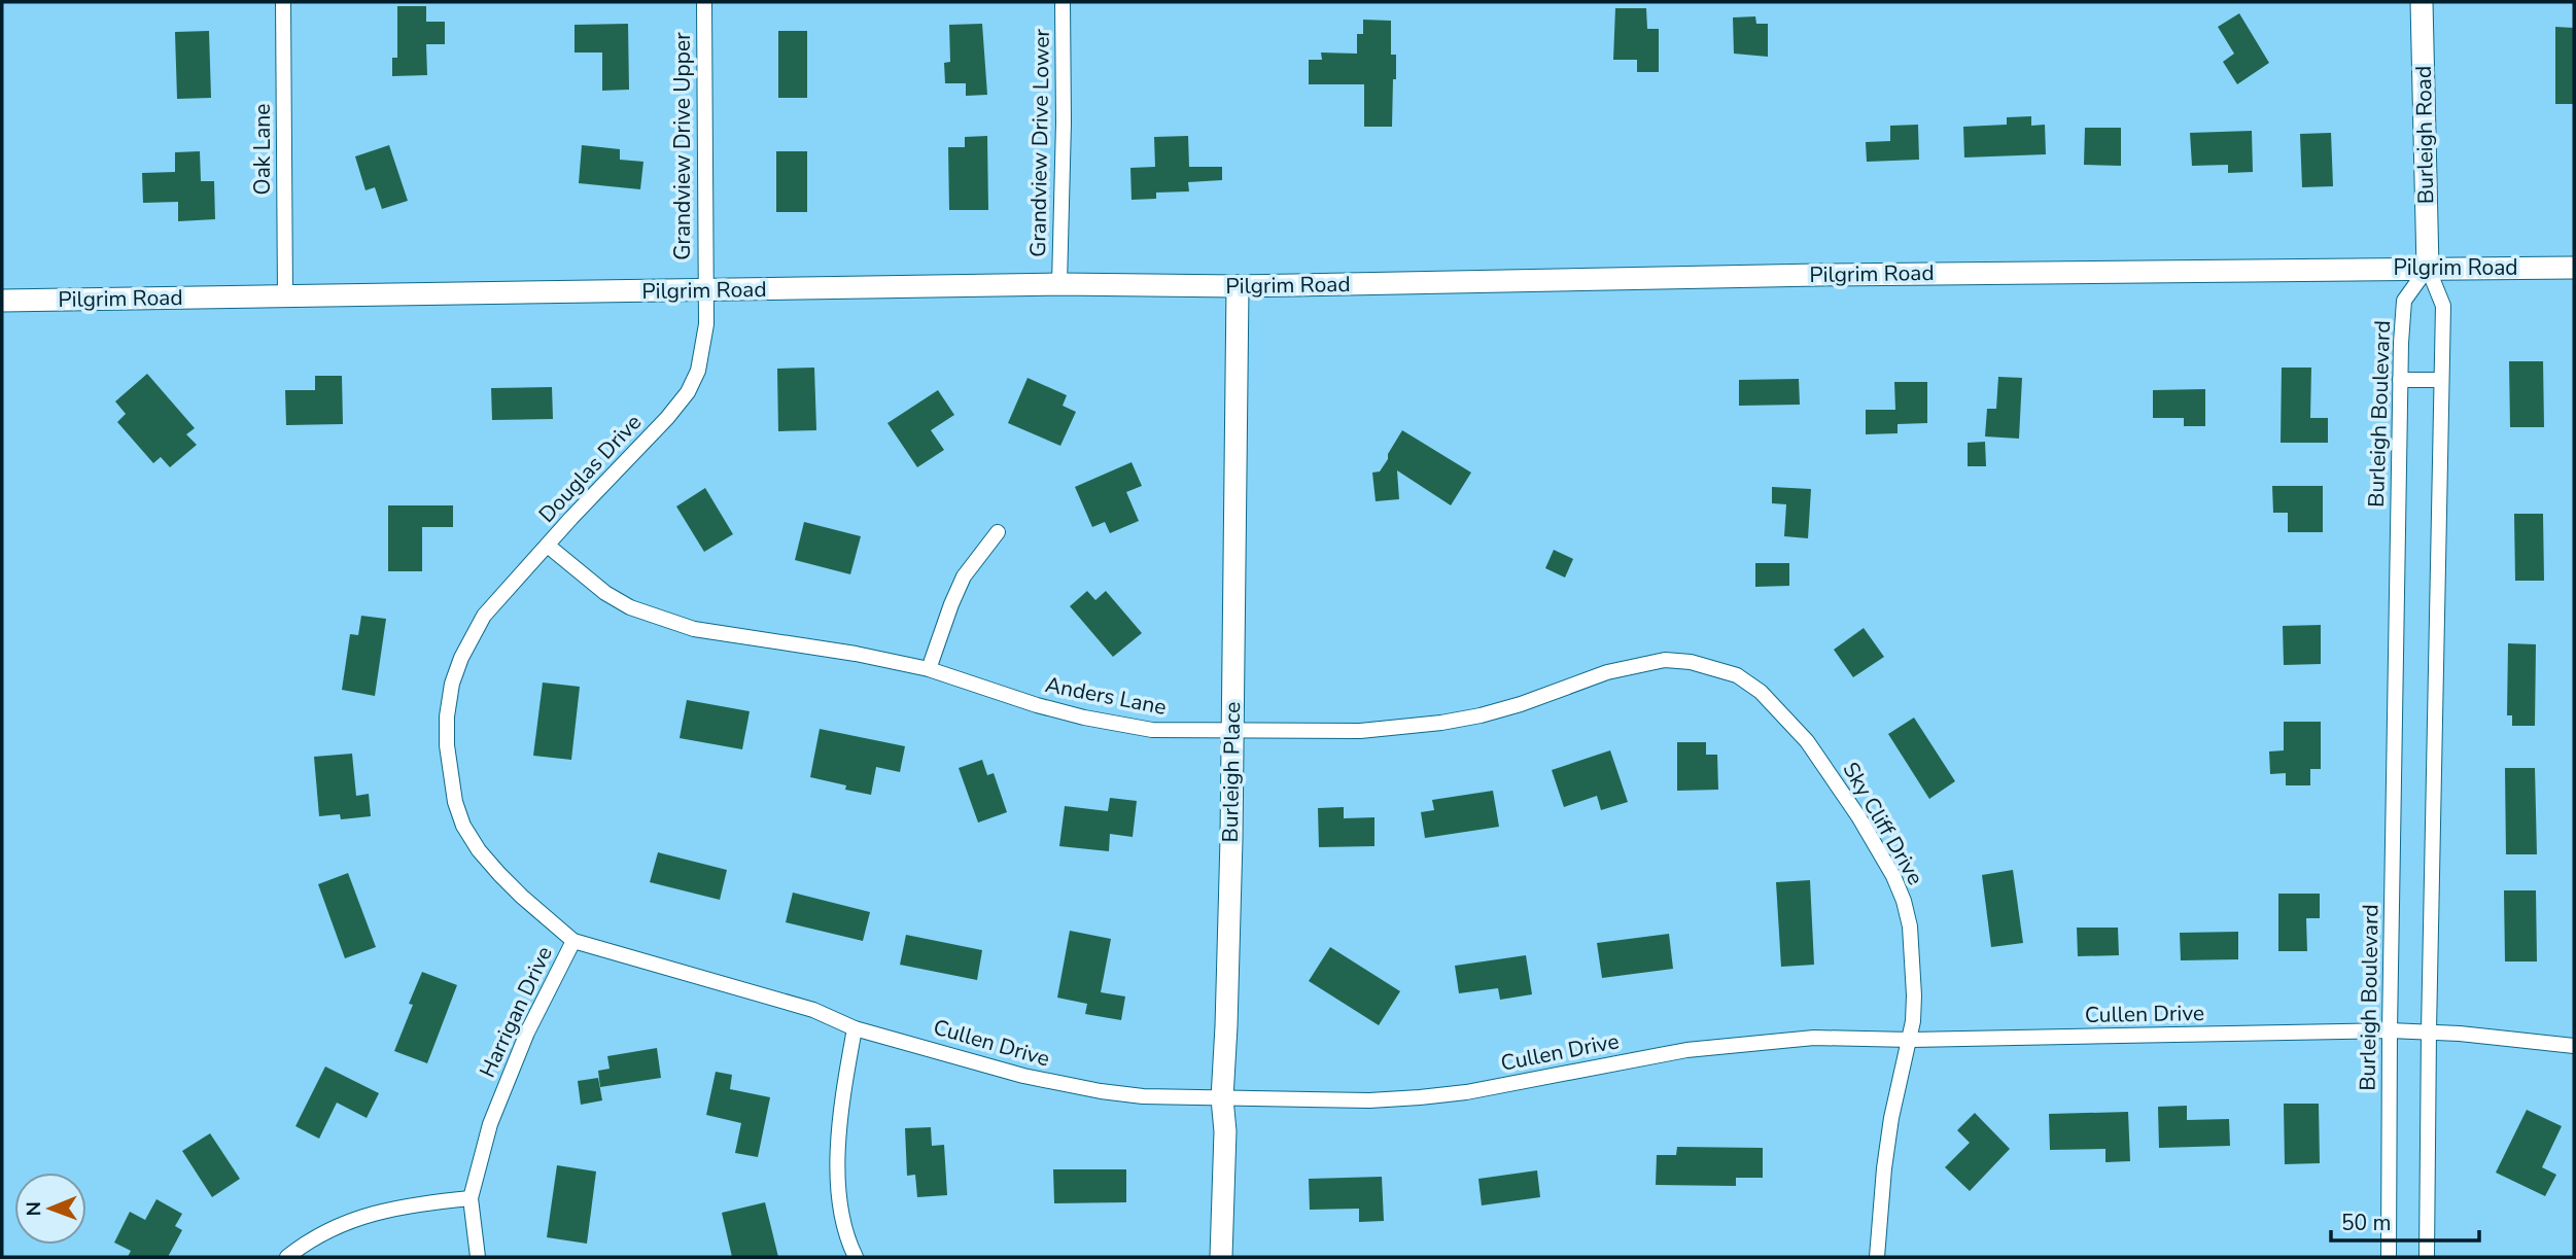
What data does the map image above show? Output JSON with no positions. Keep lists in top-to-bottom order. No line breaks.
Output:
{"streets":{"main road":["Burleigh Road","Pilgrim Road","Burleigh Place"],"street":["Grandview Drive Lower","Grandview Drive Upper","Oak Lane","Burleigh Boulevard","Douglas Drive","Anders Lane","Sky Cliff Drive","Harrigan Drive","Cullen Drive"]},"crossings":[["Burleigh Road","Pilgrim Road"],["Burleigh Road","Burleigh Boulevard"],["Grandview Drive Lower","Pilgrim Road"],["Grandview Drive Upper","Pilgrim Road"],["Grandview Drive Upper","Douglas Drive"],["Oak Lane","Pilgrim Road"],["Pilgrim Road","Burleigh Boulevard"],["Pilgrim Road","Douglas Drive"],["Pilgrim Road","Burleigh Place"],["Burleigh Boulevard","Cullen Drive"],["Douglas Drive","Anders Lane"],["Douglas Drive","Harrigan Drive"],["Anders Lane","Burleigh Place"],["Anders Lane","Sky Cliff Drive"],["Burleigh Place","Cullen Drive"],["Sky Cliff Drive","Cullen Drive"],["Harrigan Drive","Cullen Drive"]],"scale_bar":"50 m","north":"left"}
